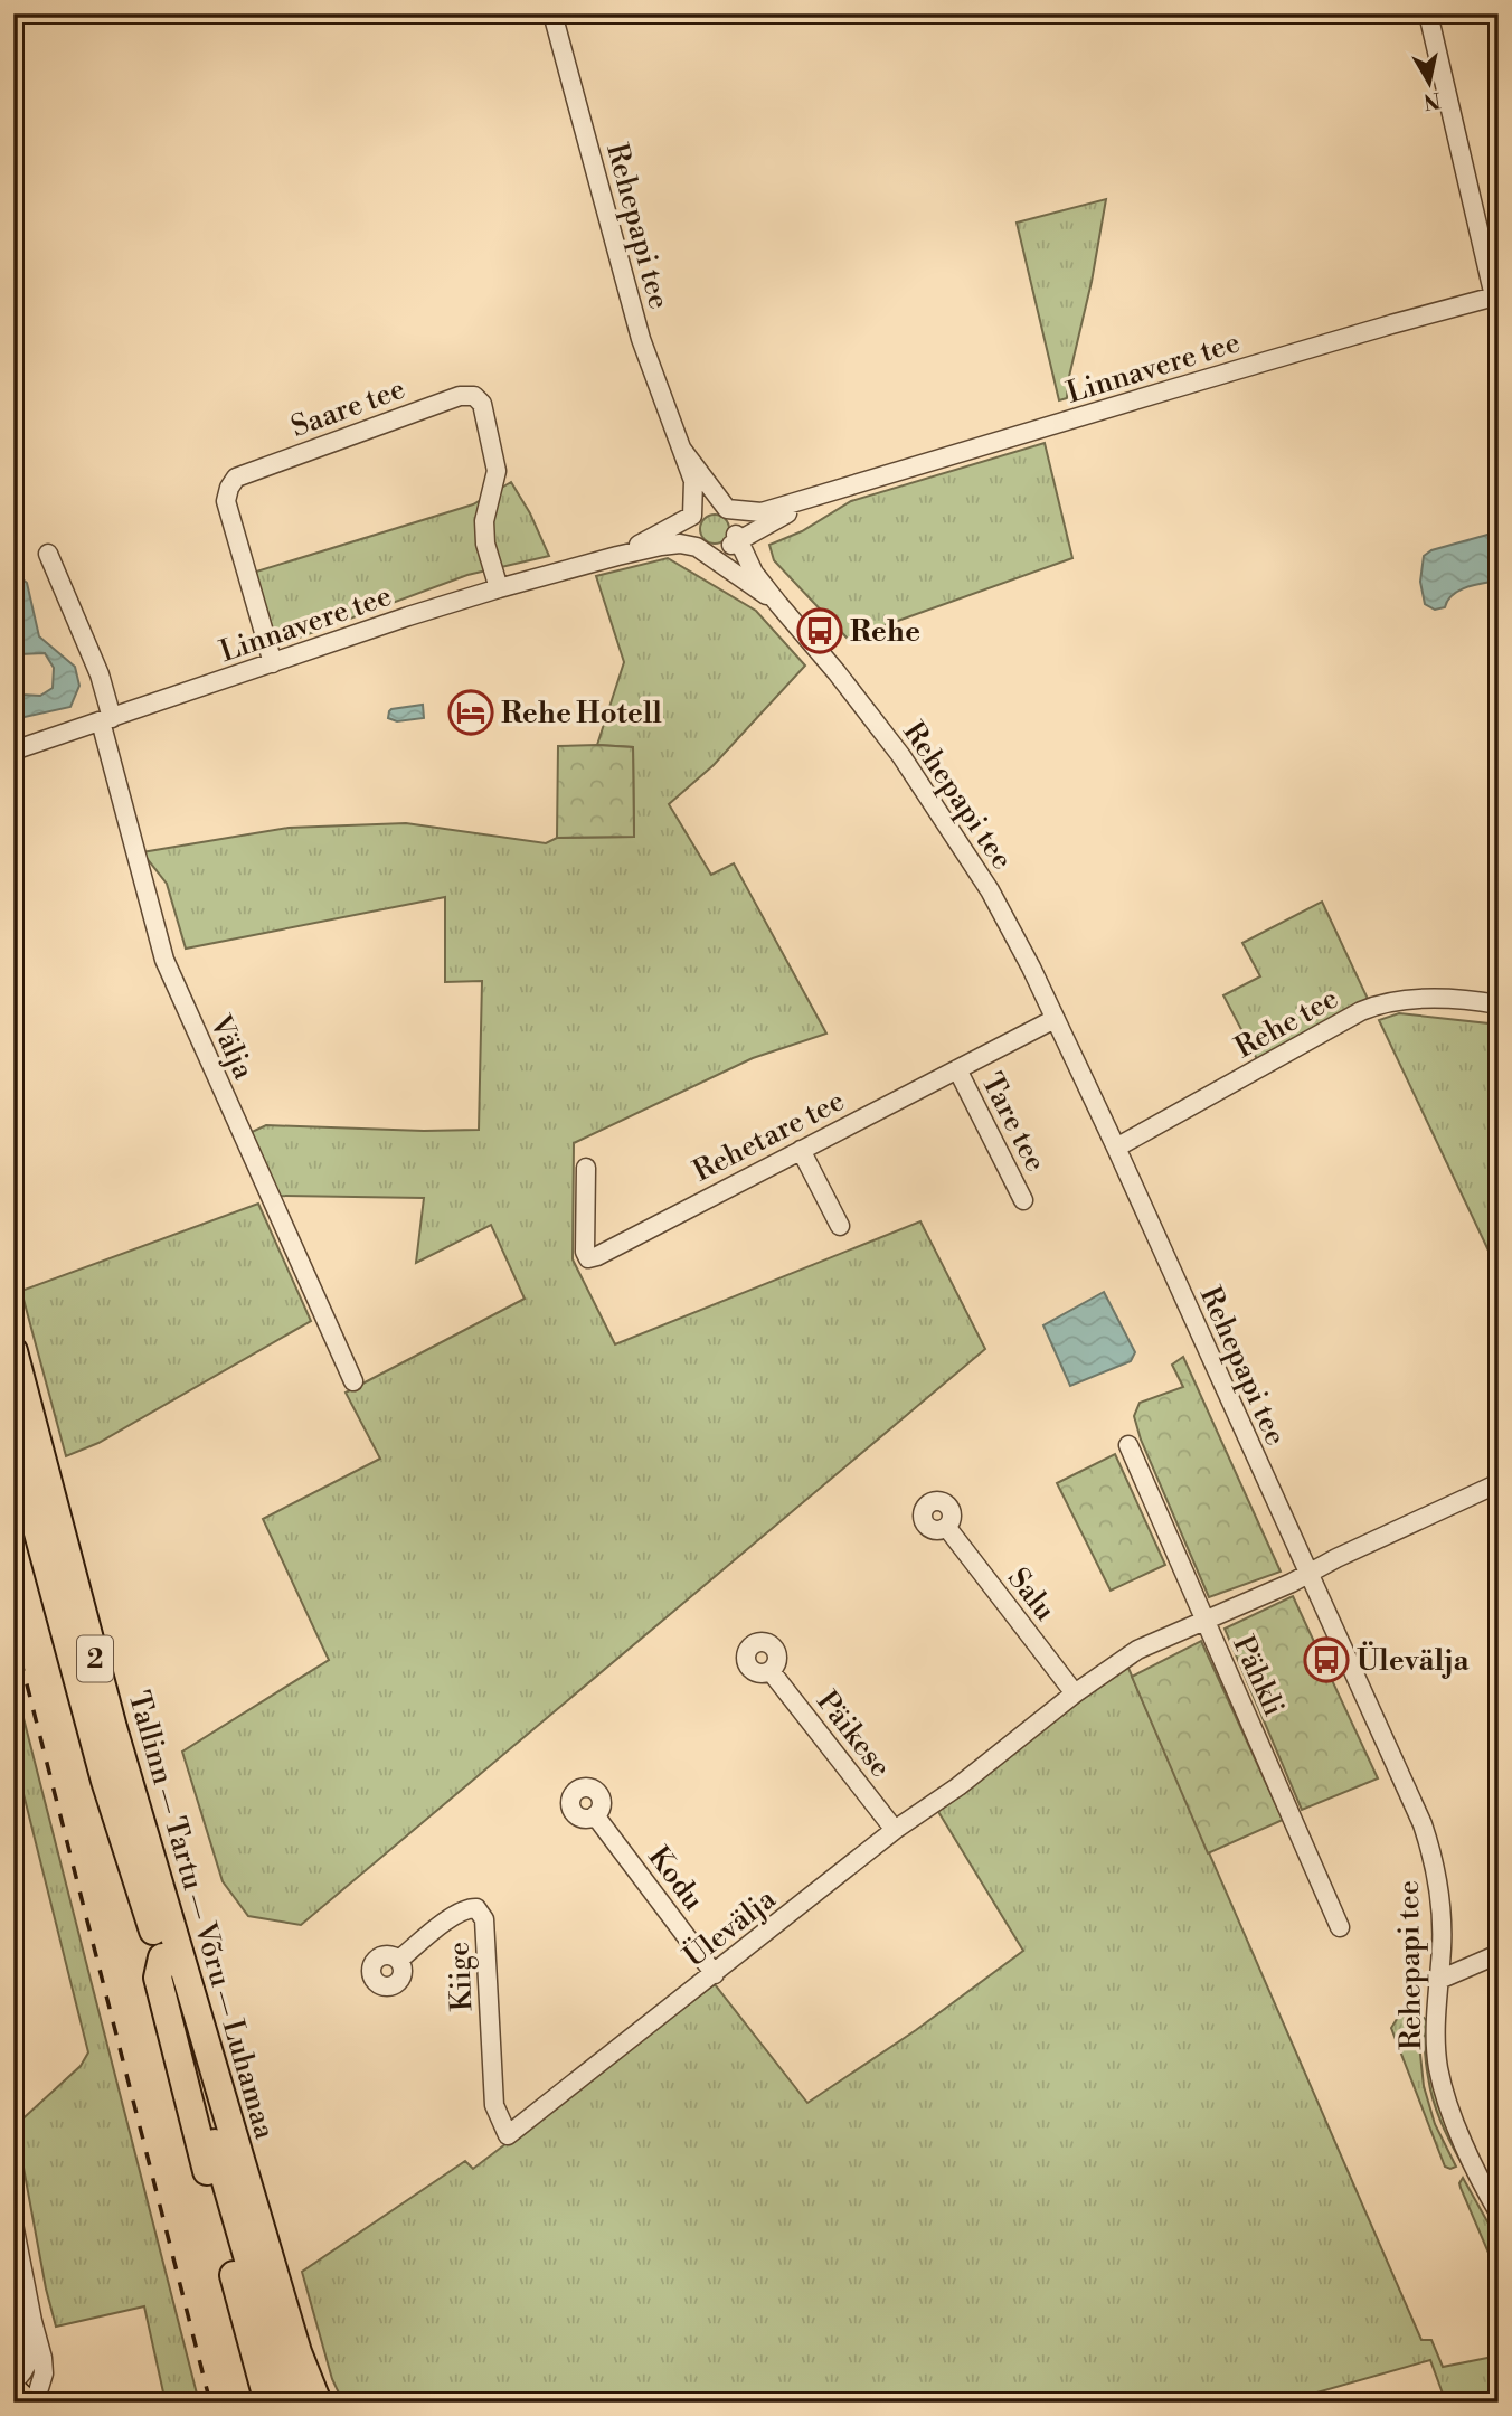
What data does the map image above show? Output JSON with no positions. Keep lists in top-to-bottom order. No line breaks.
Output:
{"streets":{"highway":["2","Tallinn — Tartu — Võru — Luhamaa"],"street":["Rehepapi tee","Linnavere tee","Saare tee","Rehe tee","Välja","Tare tee","Rehetare tee","Salu","Pähkli","Päikese","Kodu","Ülevälja","Kiige"]},"crossings":[["Rehepapi tee","Linnavere tee"],["Rehepapi tee","Rehe tee"],["Rehepapi tee","Rehetare tee"],["Rehepapi tee","Ülevälja"],["Linnavere tee","Saare tee"],["Linnavere tee","Välja"],["Tare tee","Rehetare tee"],["Salu","Ülevälja"],["Pähkli","Ülevälja"],["Päikese","Ülevälja"],["Kodu","Ülevälja"],["Ülevälja","Kiige"]],"places":{"bus stop":["Rehe","Ülevälja"],"hotel":["Rehe Hotell"]},"north":"bottom"}
